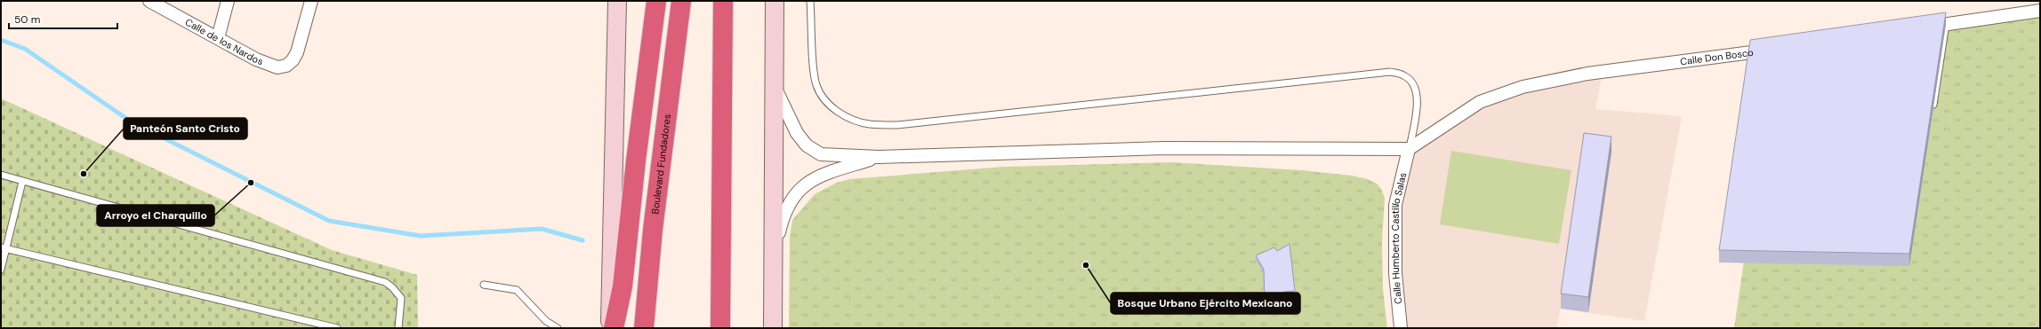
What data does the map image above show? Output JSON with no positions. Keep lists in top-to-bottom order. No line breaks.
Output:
{"streets":{"highway":["Boulevard Fundadores"],"street":["Calle de los Nardos","Calle Don Bosco","Calle Humberto Castillo Salas"]},"crossings":[["Calle Don Bosco","Calle Humberto Castillo Salas"]],"places":["Panteón Santo Cristo","Arroyo el Charquillo","Bosque Urbano Ejército Mexicano"],"scale_bar":"50 m"}
